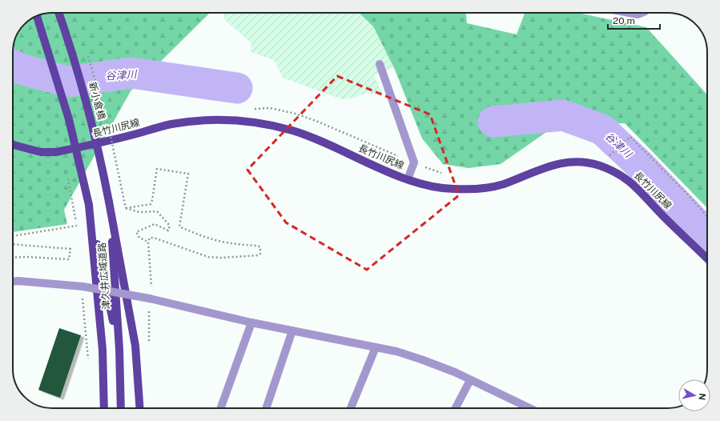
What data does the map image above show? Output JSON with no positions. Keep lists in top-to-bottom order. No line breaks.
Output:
{"streets":{"main road":["新小倉橋","長竹川尻線","津久井広域道路"]},"crossings":[["新小倉橋","津久井広域道路"]],"water":["谷津川"],"scale_bar":"20 m","north":"right"}
